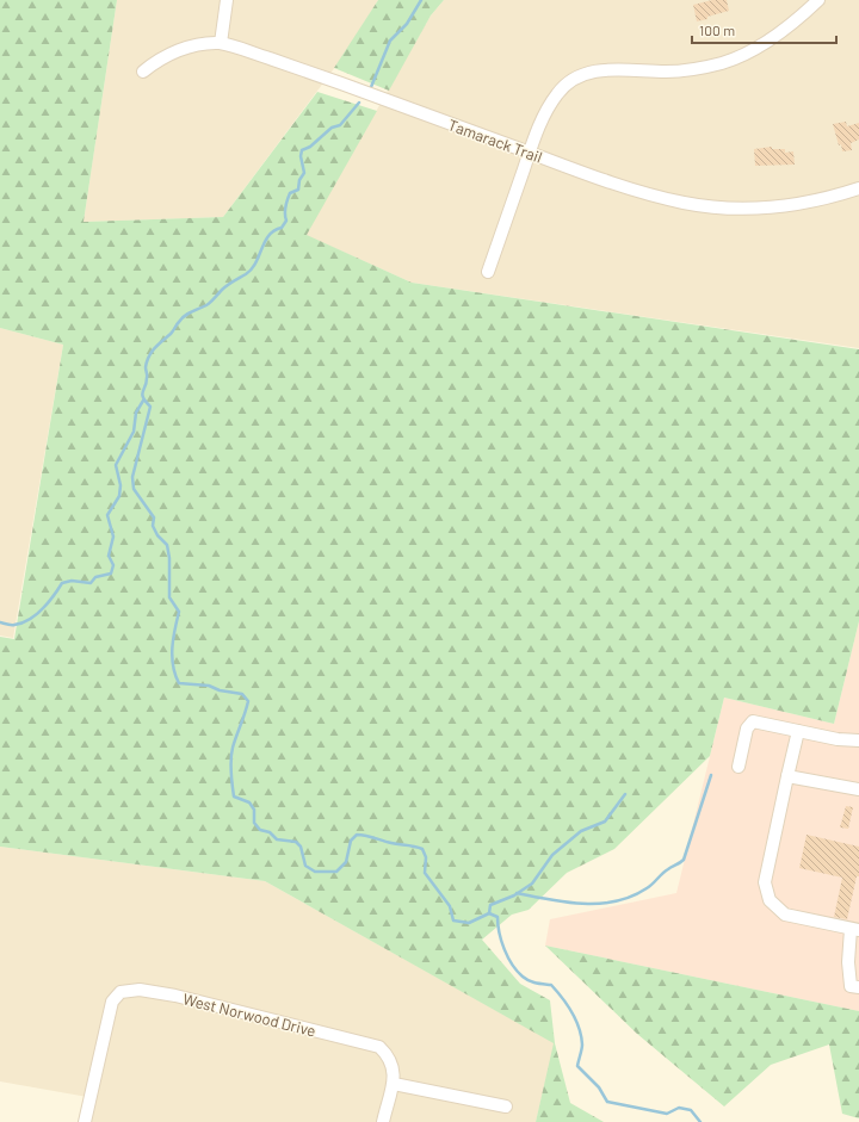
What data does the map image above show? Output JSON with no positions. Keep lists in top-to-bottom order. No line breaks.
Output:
{"streets":{"street":["Tamarack Trail","West Norwood Drive"]},"scale_bar":"100 m"}
